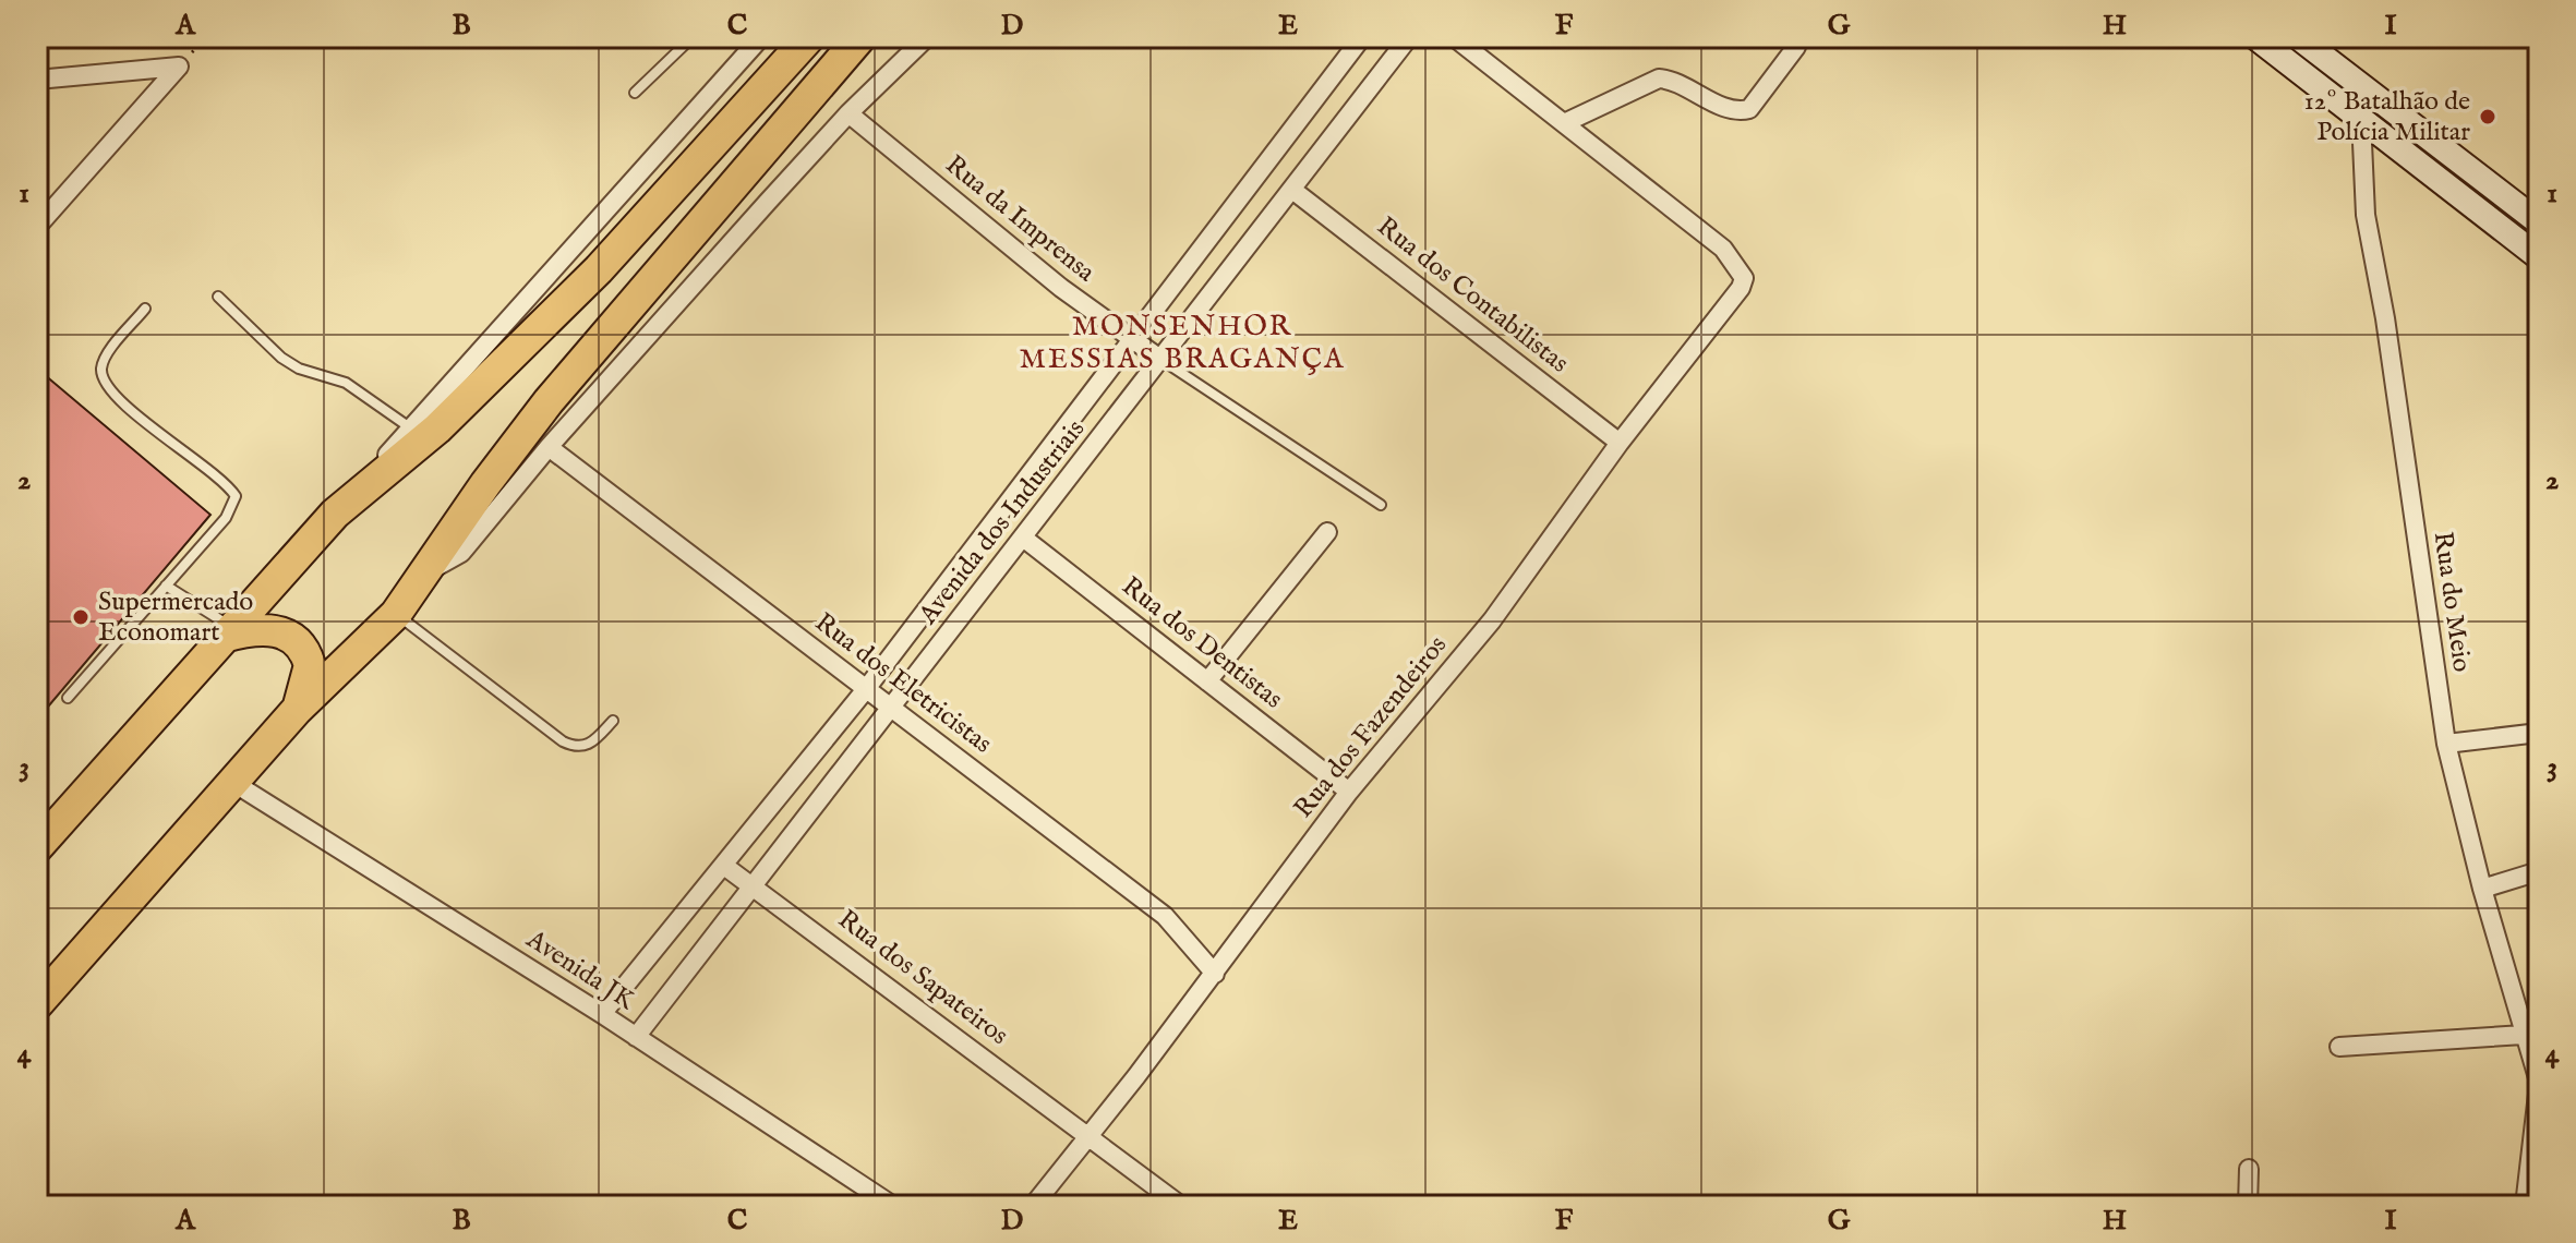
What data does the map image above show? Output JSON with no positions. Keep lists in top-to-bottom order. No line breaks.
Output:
{"streets":{"street":["Rua da Imprensa","Rua dos Contabilistas","Avenida dos Industriais","Rua do Meio","Rua dos Dentistas","Rua dos Eletricistas","Rua dos Fazendeiros","Avenida JK","Rua dos Sapateiros"]},"crossings":[["Rua da Imprensa","Avenida dos Industriais"],["Rua dos Contabilistas","Avenida dos Industriais"],["Rua dos Contabilistas","Rua dos Fazendeiros"],["Avenida dos Industriais","Rua dos Dentistas"],["Avenida dos Industriais","Rua dos Eletricistas"],["Avenida dos Industriais","Avenida JK"],["Avenida dos Industriais","Rua dos Sapateiros"],["Rua dos Dentistas","Rua dos Fazendeiros"],["Rua dos Eletricistas","Rua dos Fazendeiros"],["Rua dos Fazendeiros","Rua dos Sapateiros"]],"districts":["MONSENHOR MESSIAS BRAGANÇA"],"places":["12º Batalhão de Polícia Militar","Supermercado Economart"],"grid":{"columns":["A","B","C","D","E","F","G","H","I"],"rows":["1","2","3","4"]}}
